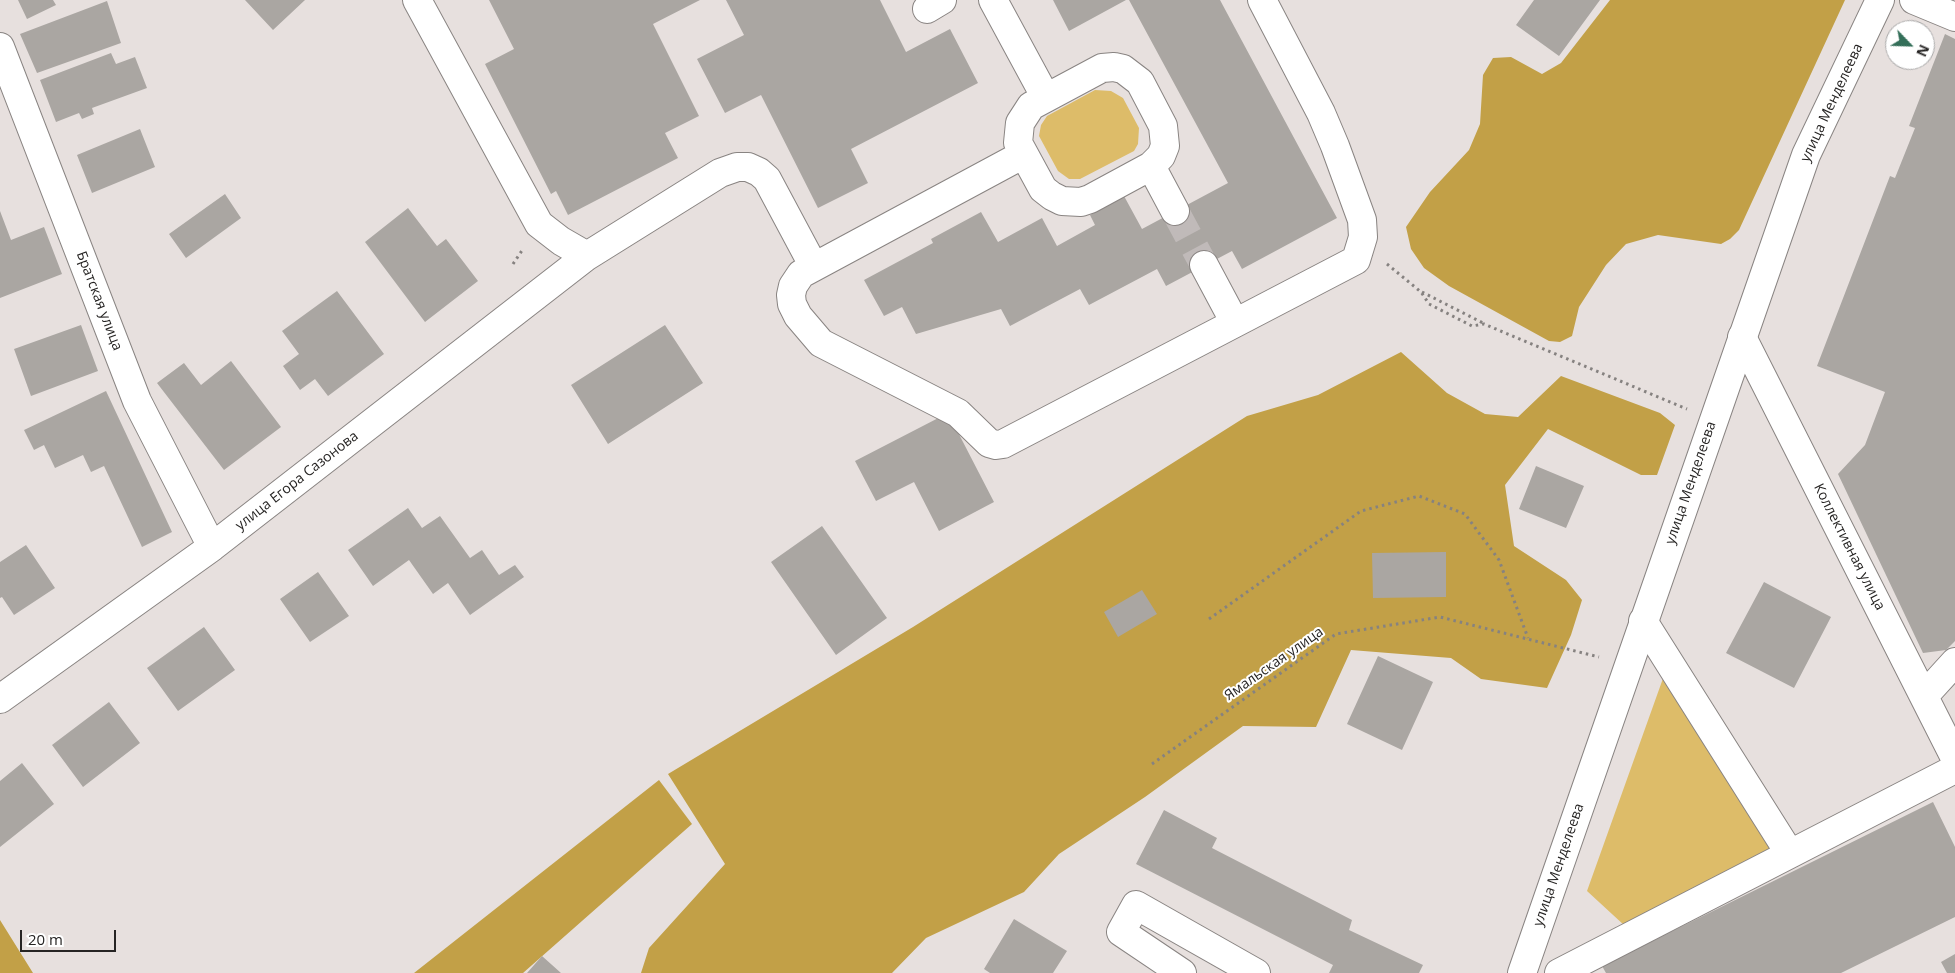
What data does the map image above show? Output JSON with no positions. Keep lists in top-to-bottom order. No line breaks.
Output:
{"streets":{"street":["улица Менделеева","Братская улица","улица Егора Сазонова","Коллективная улица"],"path":["Ямальская улица"]},"crossings":[["улица Менделеева","Коллективная улица"],["улица Менделеева","Ямальская улица"],["Братская улица","улица Егора Сазонова"]],"scale_bar":"20 m","north":"bottom right"}
